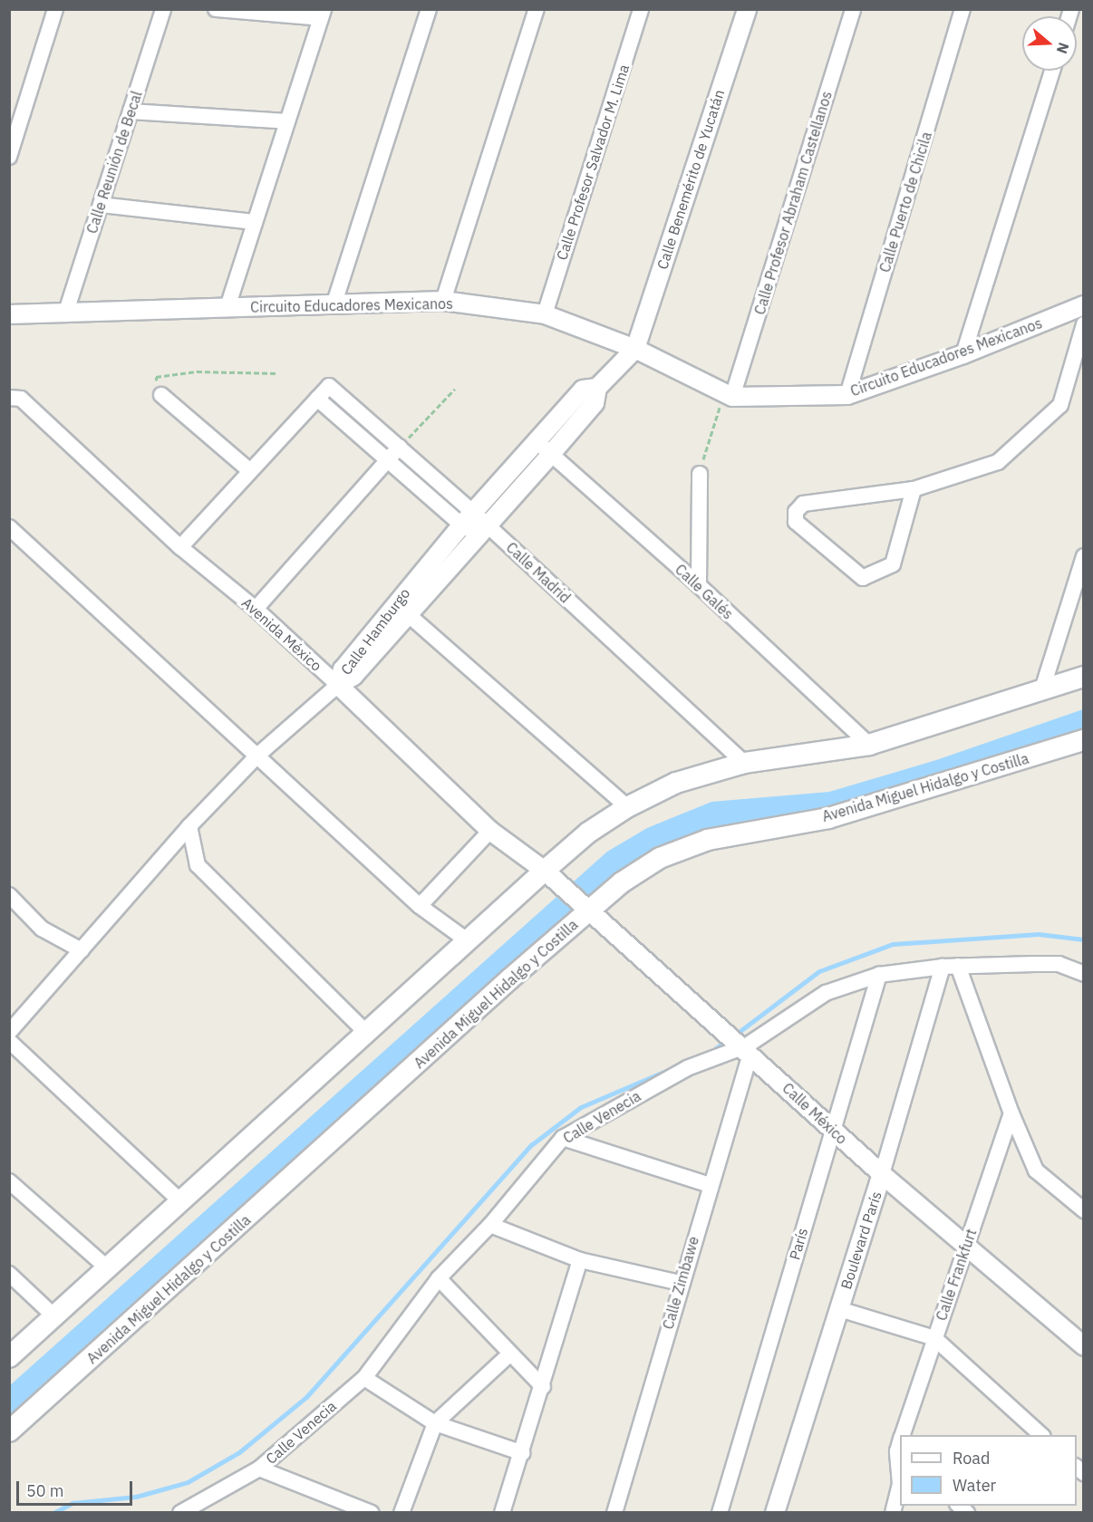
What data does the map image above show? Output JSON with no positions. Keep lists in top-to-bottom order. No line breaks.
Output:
{"streets":{"main road":["Avenida Miguel Hidalgo y Costilla"],"street":["Calle Reunión de Becal","Calle Profesor Salvador M. Lima","Calle Benemérito de Yucatán","Calle Puerto de Chicila","Calle Profesor Abraham Castellanos","Circuito Educadores Mexicanos","Calle Madrid","Calle Galés","Calle Hamburgo","Avenida México","Calle México","Calle Venecia","Boulevard París","París","Calle Frankfurt","Calle Zimbawe"]},"crossings":[["Calle Reunión de Becal","Circuito Educadores Mexicanos"],["Calle Profesor Salvador M. Lima","Circuito Educadores Mexicanos"],["Calle Benemérito de Yucatán","Circuito Educadores Mexicanos"],["Calle Benemérito de Yucatán","Calle Hamburgo"],["Calle Puerto de Chicila","Circuito Educadores Mexicanos"],["Calle Profesor Abraham Castellanos","Circuito Educadores Mexicanos"],["Circuito Educadores Mexicanos","Calle Hamburgo"],["Calle Madrid","Calle Hamburgo"],["Calle Galés","Calle Hamburgo"],["Calle Hamburgo","Avenida México"],["Avenida México","Calle México"],["Avenida Miguel Hidalgo y Costilla","Calle México"],["Calle México","Calle Venecia"],["Calle México","Boulevard París"],["Calle México","París"],["Calle México","Calle Frankfurt"],["Calle México","Calle Zimbawe"],["Calle Venecia","Boulevard París"],["Calle Venecia","París"],["Calle Venecia","Calle Zimbawe"]],"legend":["Road","Water"],"scale_bar":"50 m","north":"right"}
